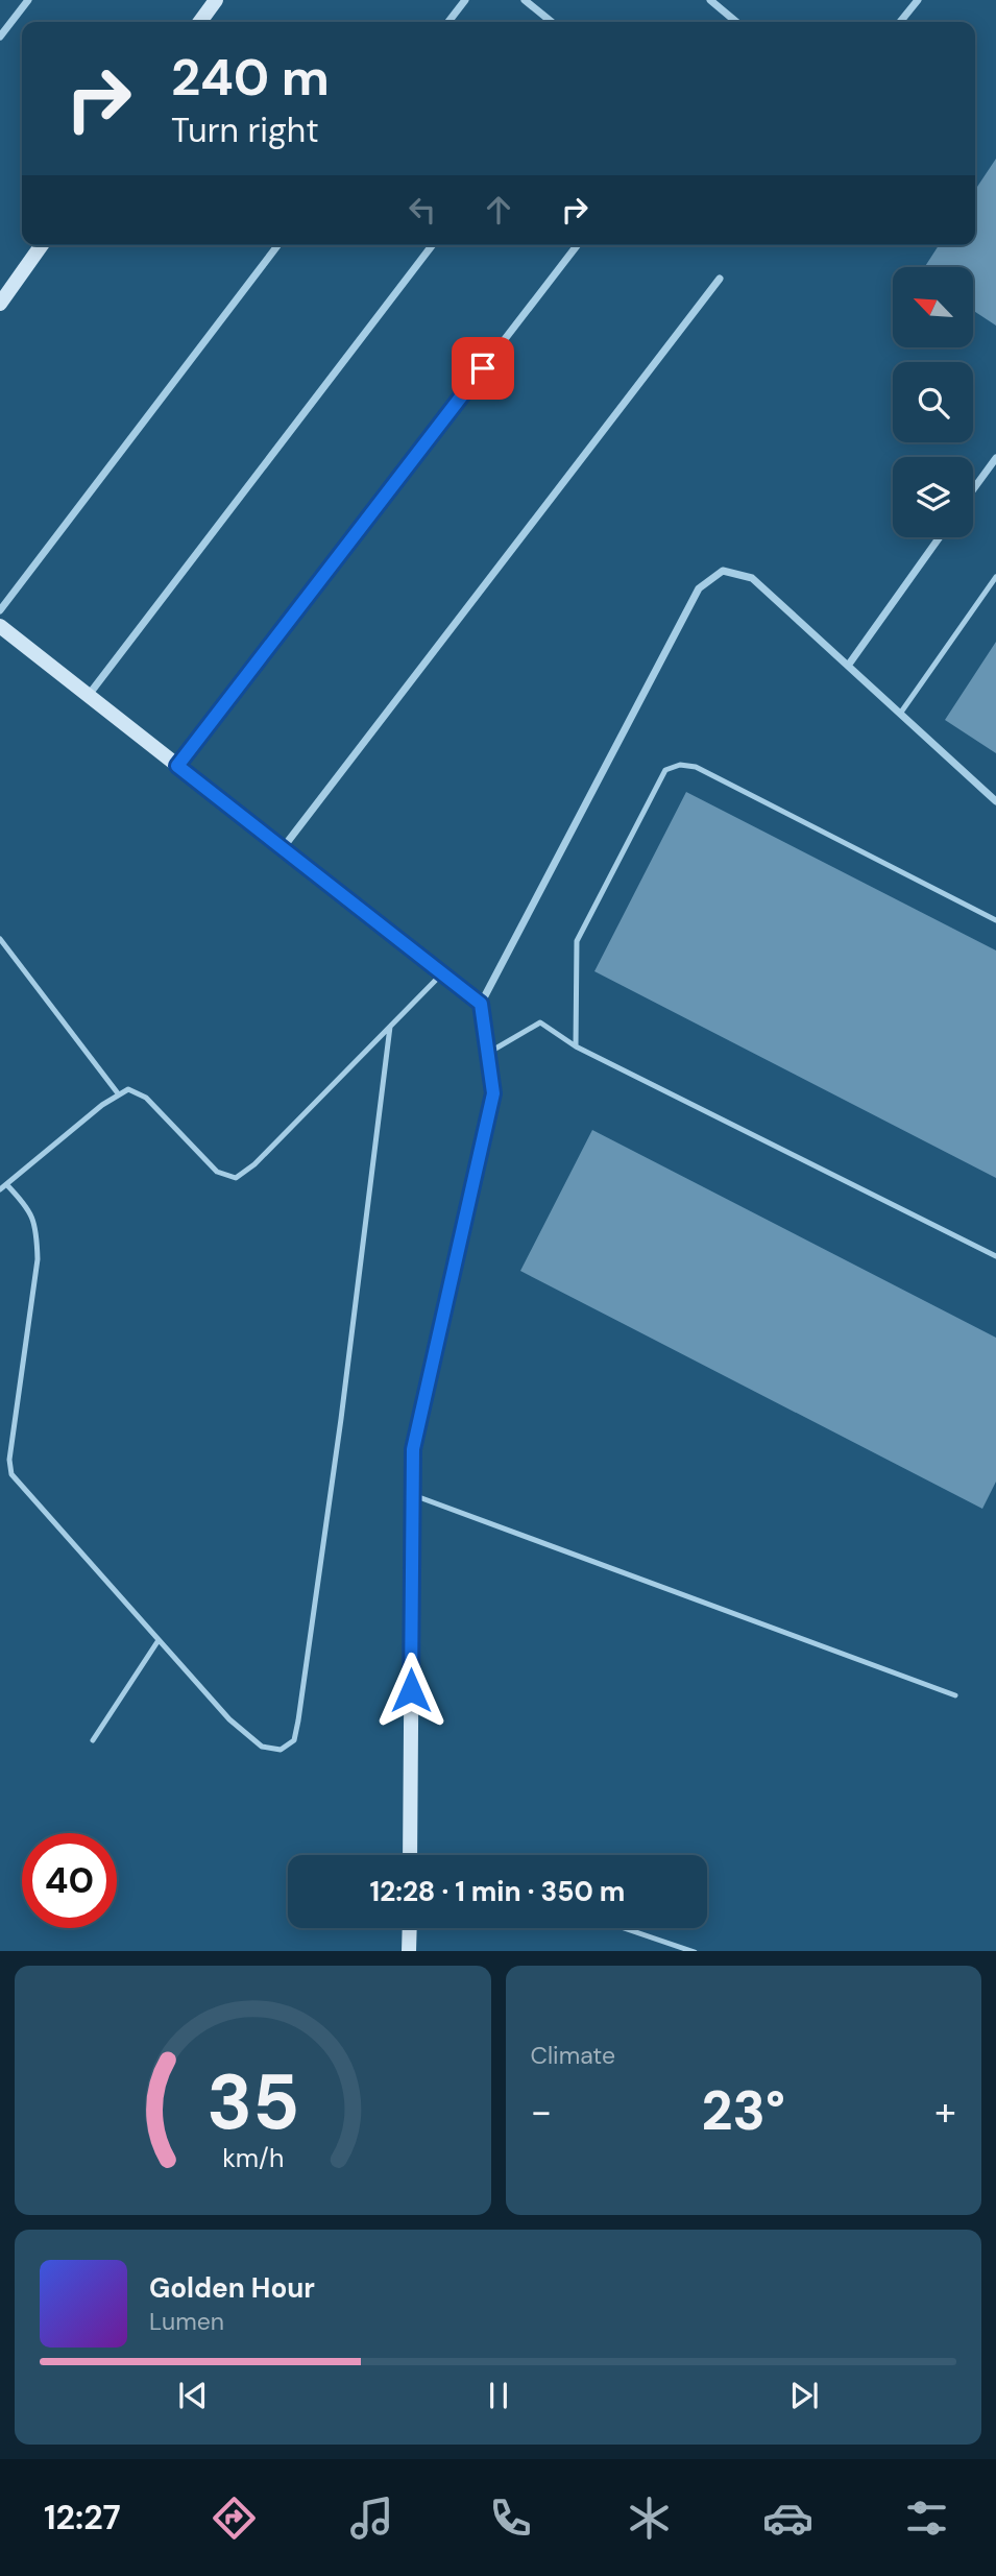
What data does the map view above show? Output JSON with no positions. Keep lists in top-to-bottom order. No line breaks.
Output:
{"north":"top left","page":{"turn":["240 m","Turn right"],"limit":"40","trip":"12:28 · 1 min · 350 m","tile":"Climate","heat":["−","23°","+"],"song":["Golden Hour","Lumen"],"tabs":"12:27","gauge":["35","km/h"]}}
